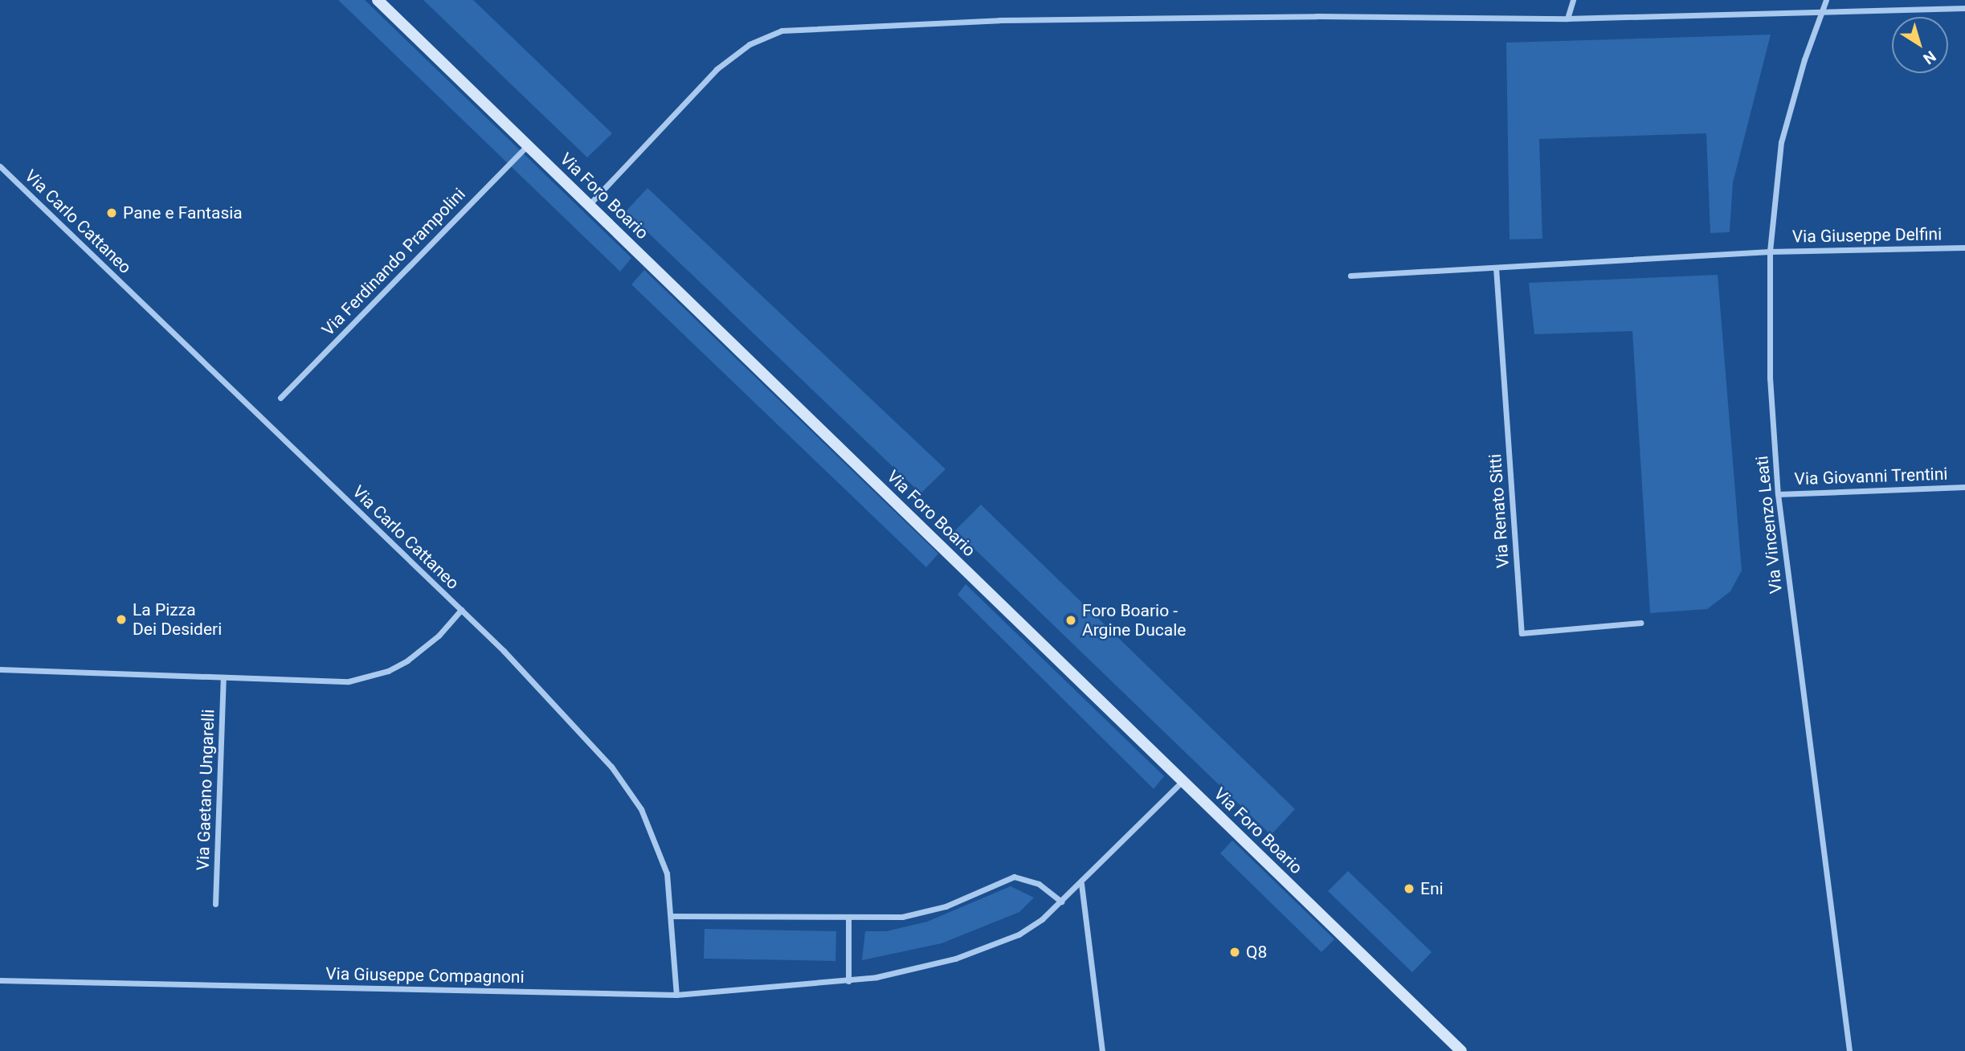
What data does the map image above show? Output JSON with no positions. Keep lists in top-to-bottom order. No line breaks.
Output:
{"streets":{"street":["Via Foro Boario","Via Carlo Cattaneo","Via Giuseppe Delfini","Via Ferdinando Prampolini","Via Giovanni Trentini","Via Renato Sitti","Via Vincenzo Leati","Via Gaetano Ungarelli","Via Giuseppe Compagnoni"]},"crossings":[["Via Foro Boario","Via Ferdinando Prampolini"],["Via Foro Boario","Via Giuseppe Compagnoni"],["Via Carlo Cattaneo","Via Giuseppe Compagnoni"],["Via Giuseppe Delfini","Via Vincenzo Leati"],["Via Giovanni Trentini","Via Vincenzo Leati"]],"places":["Pane e Fantasia","La Pizza Dei Desideri","Foro Boario - Argine Ducale","Eni","Q8"],"north":"bottom right"}
